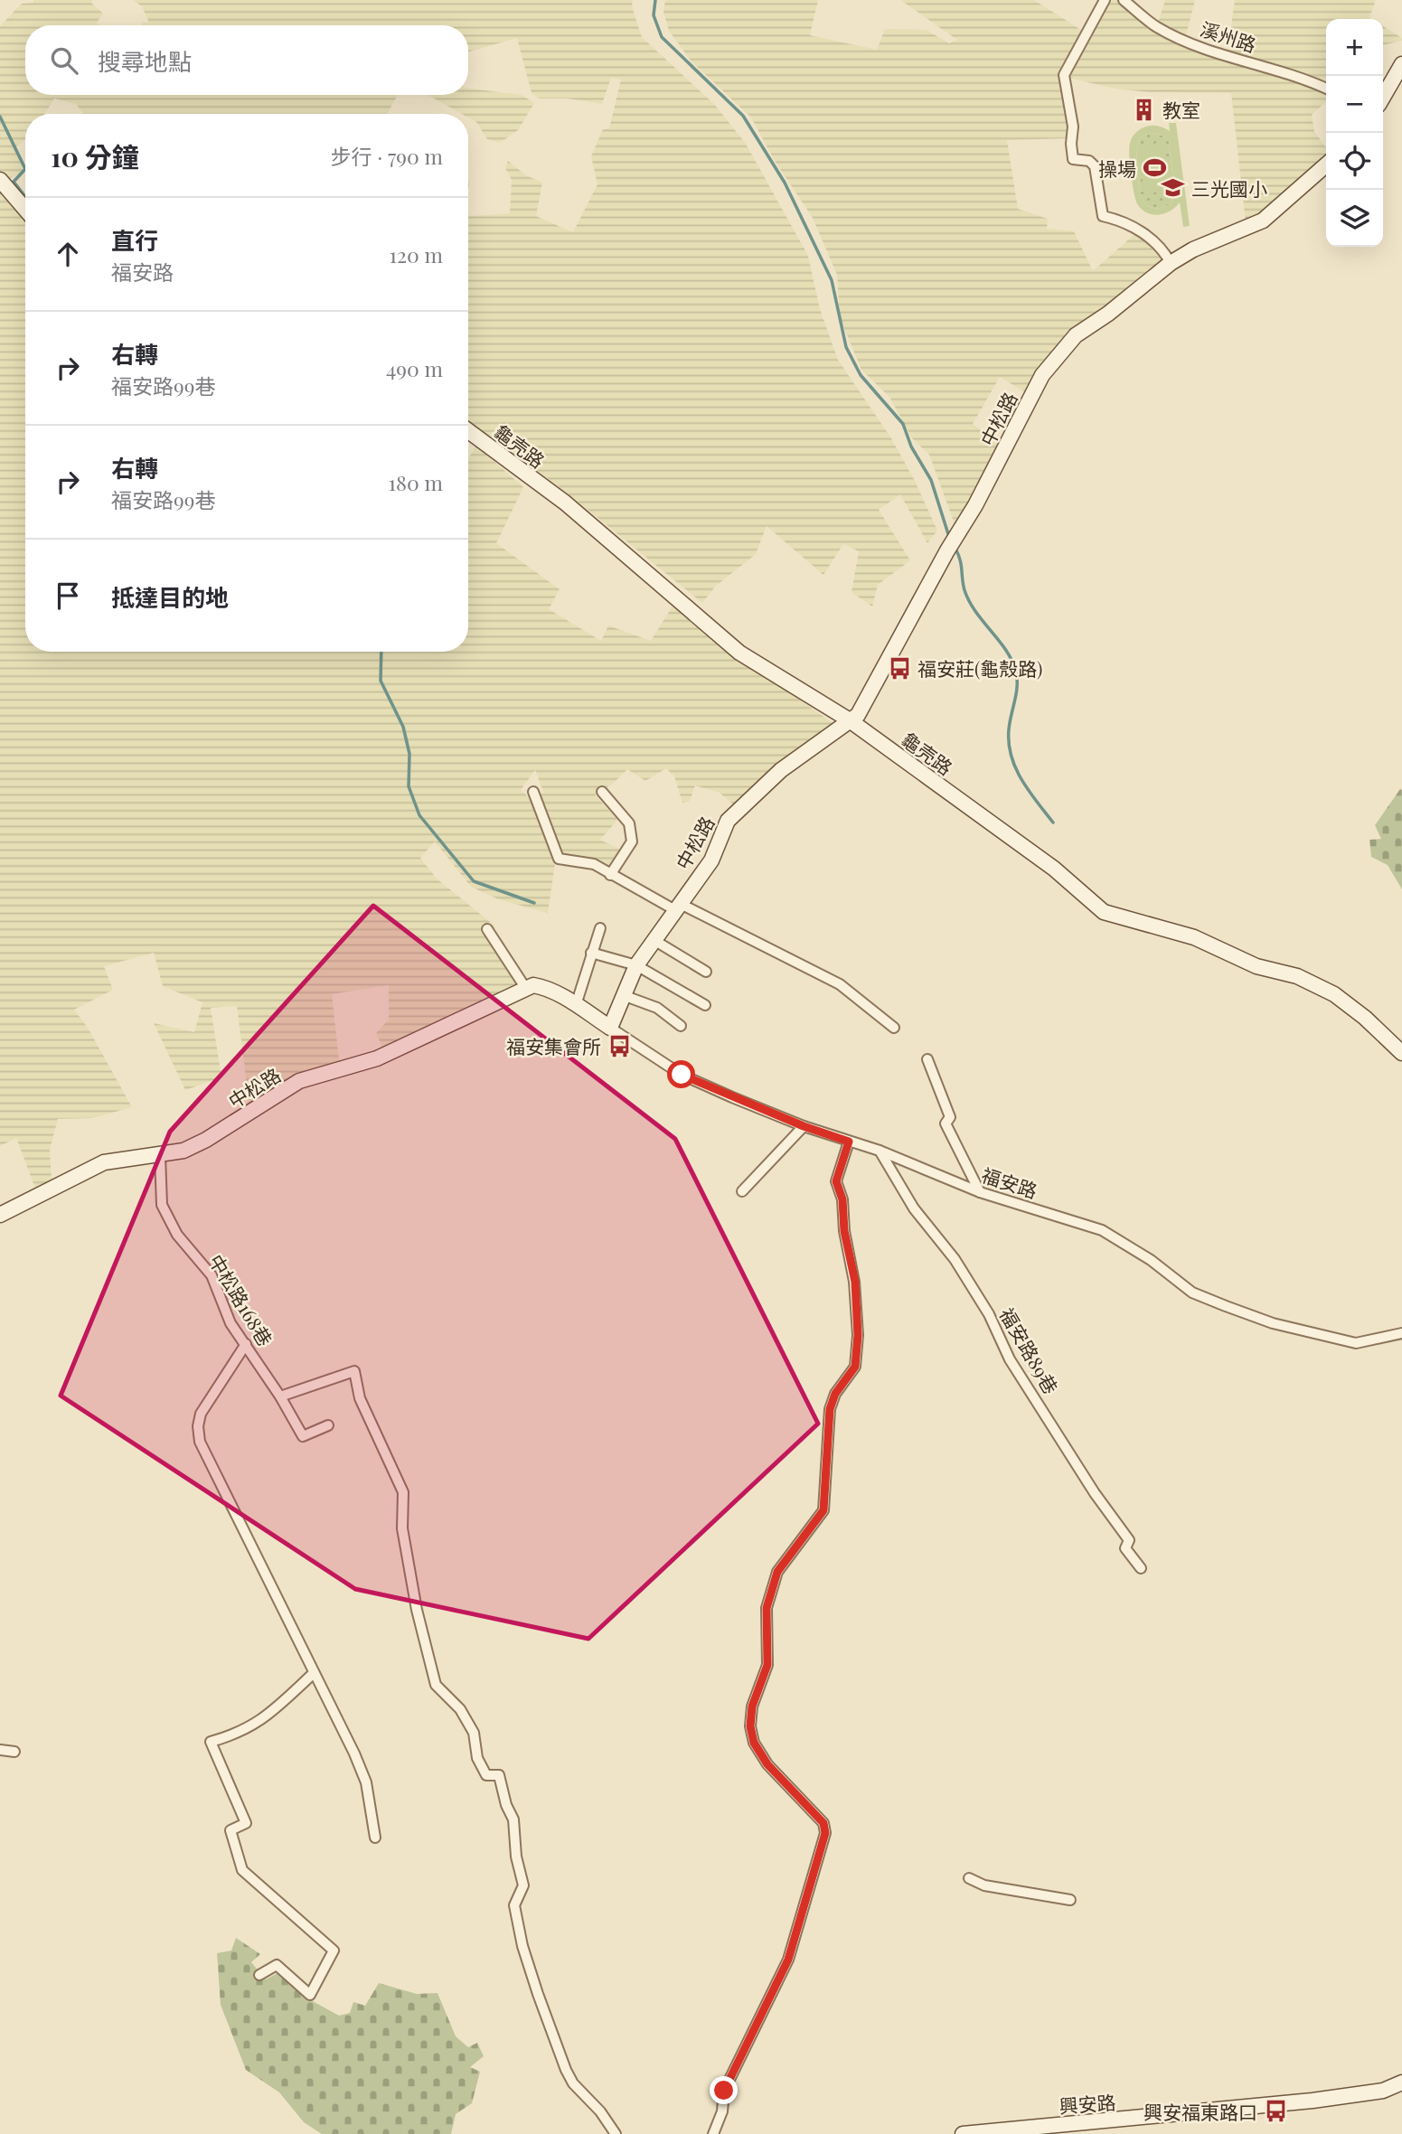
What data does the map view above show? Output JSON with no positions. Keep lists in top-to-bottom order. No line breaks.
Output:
{"streets":{"street":["溪州路","中松路","龜壳路","福安路","中松路168巷","福安路89巷","興安路"]},"crossings":[["中松路","龜壳路"],["中松路","福安路"],["中松路","中松路168巷"],["福安路","福安路89巷"]],"places":{"building":["教室"],"sports":["操場"],"school or university":["三光國小"],"bus stop":["福安莊(龜殼路)","福安集會所","興安福東路口"]},"page":{"map_buttons":["+","−"],"search":"搜尋地點","heading":["10 分鐘","步行 · 790 m"],"list":[["直行","福安路","120 m"],["右轉","福安路99巷","490 m"],["右轉","福安路99巷","180 m"],"抵達目的地"]}}
